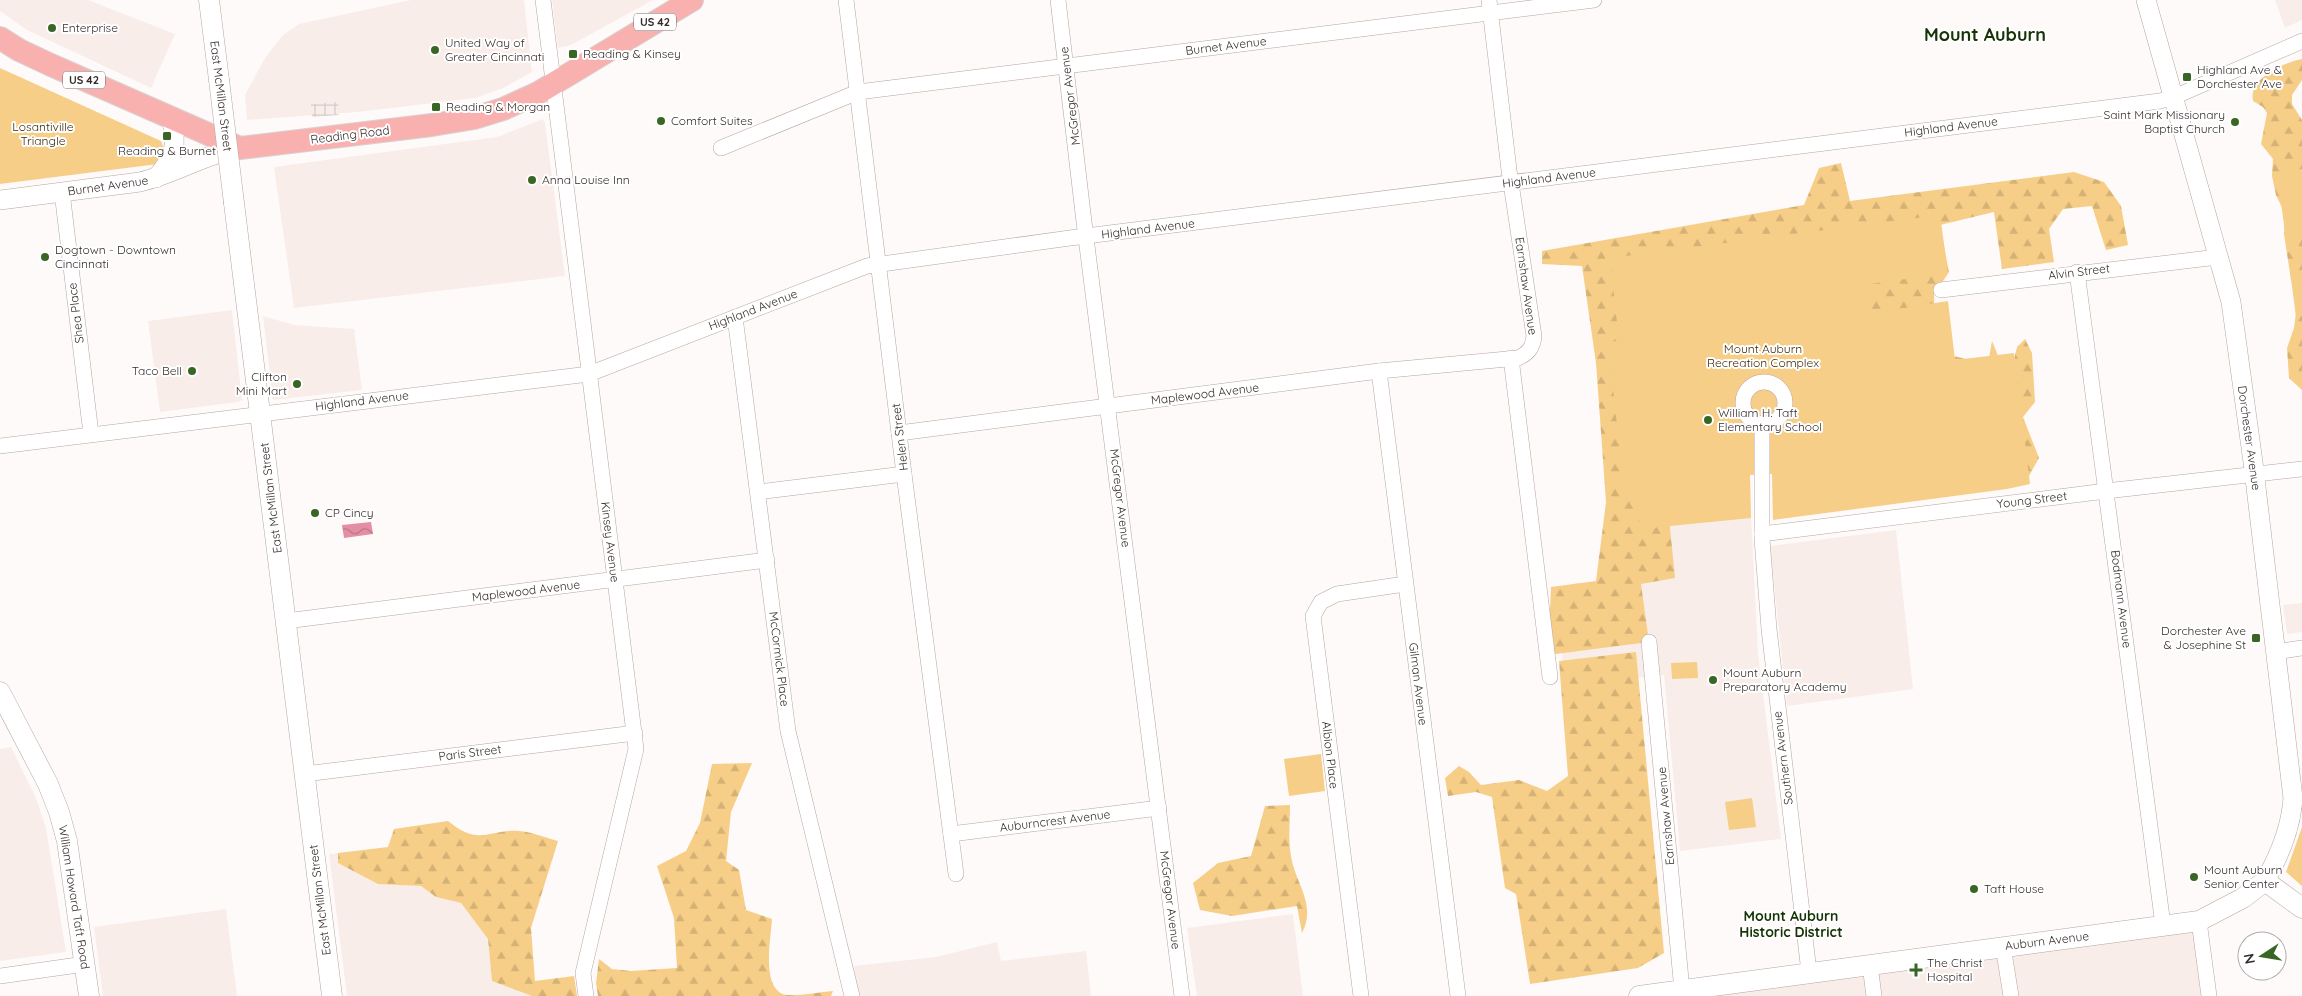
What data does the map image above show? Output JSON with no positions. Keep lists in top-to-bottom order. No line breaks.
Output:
{"streets":{"main road":["US 42","East McMillan Street","Reading Road","William Howard Taft Road","Auburn Avenue"],"street":["Burnet Avenue","McGregor Avenue","Highland Avenue","Alvin Street","Earnshaw Avenue","Shea Place","Maplewood Avenue","Helen Street","Dorchester Avenue","Young Street","Kinsey Avenue","Bodmann Avenue","McCormick Place","Gilman Avenue","Paris Street","Albion Place","Southern Avenue","Auburncrest Avenue"]},"crossings":[["US 42","Burnet Avenue"],["US 42","Reading Road"],["Burnet Avenue","McGregor Avenue"],["Burnet Avenue","Reading Road"],["Burnet Avenue","Earnshaw Avenue"],["Burnet Avenue","Shea Place"],["Burnet Avenue","Helen Street"],["East McMillan Street","Highland Avenue"],["East McMillan Street","Maplewood Avenue"],["East McMillan Street","Paris Street"],["McGregor Avenue","Highland Avenue"],["McGregor Avenue","Maplewood Avenue"],["McGregor Avenue","Auburncrest Avenue"],["Highland Avenue","Earnshaw Avenue"],["Highland Avenue","Shea Place"],["Highland Avenue","Helen Street"],["Highland Avenue","Dorchester Avenue"],["Highland Avenue","Kinsey Avenue"],["Highland Avenue","McCormick Place"],["Reading Road","Kinsey Avenue"],["Alvin Street","Dorchester Avenue"],["Alvin Street","Bodmann Avenue"],["Earnshaw Avenue","Maplewood Avenue"],["Earnshaw Avenue","Auburn Avenue"],["Maplewood Avenue","Helen Street"],["Maplewood Avenue","Kinsey Avenue"],["Maplewood Avenue","McCormick Place"],["Maplewood Avenue","Gilman Avenue"],["Helen Street","Auburncrest Avenue"],["Dorchester Avenue","Young Street"],["Dorchester Avenue","Auburn Avenue"],["Young Street","Bodmann Avenue"],["Young Street","Southern Avenue"],["Kinsey Avenue","Paris Street"],["Bodmann Avenue","Auburn Avenue"],["Gilman Avenue","Albion Place"],["Southern Avenue","Auburn Avenue"]],"districts":["Mount Auburn","Mount Auburn Historic District"],"parks":["Losantiville Triangle","Mount Auburn Recreation Complex"],"places":{"other":["Enterprise","United Way of Greater Cincinnati","Comfort Suites","Saint Mark Missionary Baptist Church","Anna Louise Inn","Dogtown - Downtown Cincinnati","Taco Bell","Clifton Mini Mart","William H. Taft Elementary School","CP Cincy","Mount Auburn Preparatory Academy","Mount Auburn Senior Center","Taft House"],"transit":["Reading & Kinsey","Highland Ave & Dorchester Ave","Reading & Morgan","Reading & Burnet","Dorchester Ave & Josephine St"],"health":["The Christ Hospital"]},"north":"left"}
